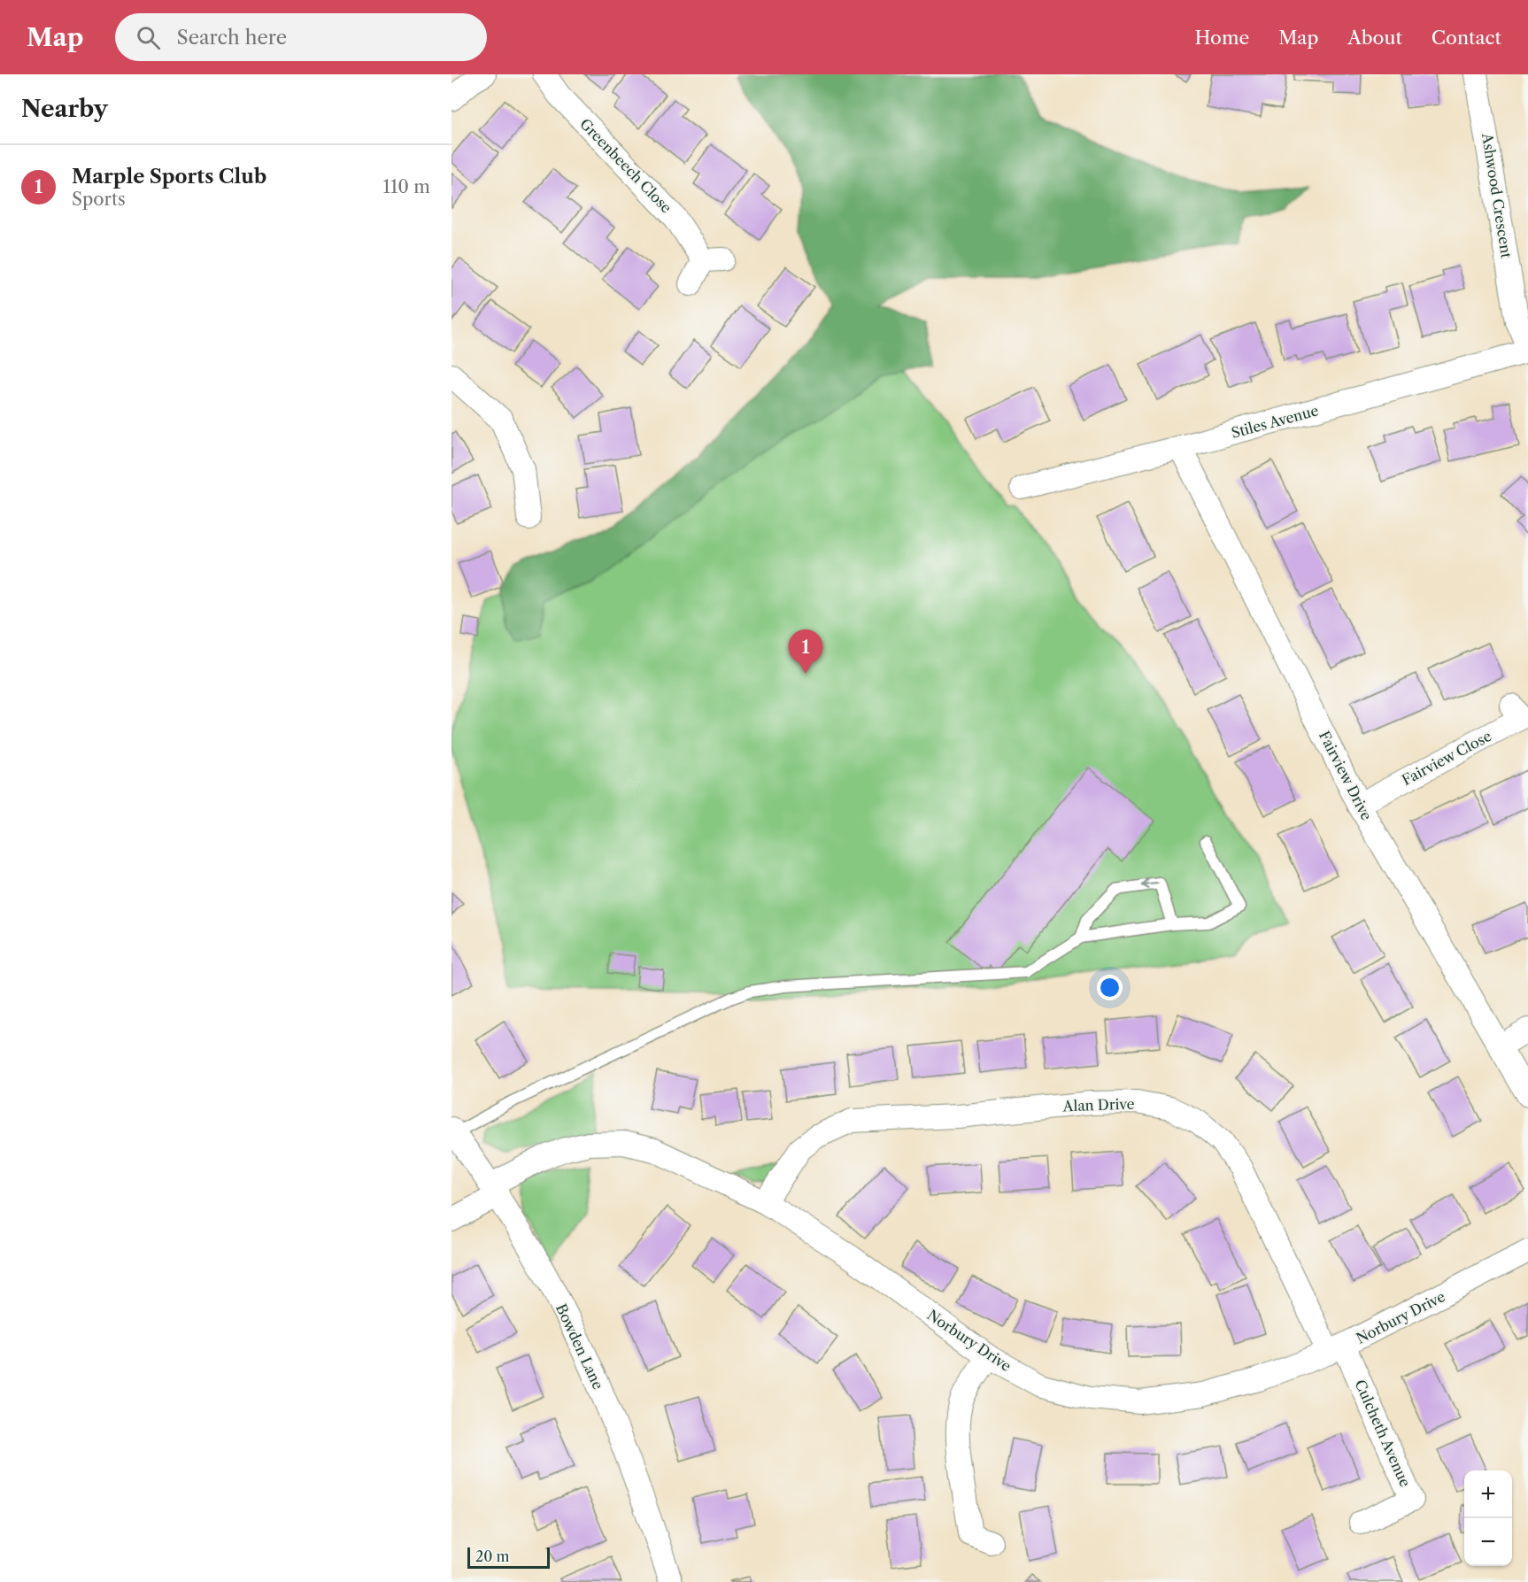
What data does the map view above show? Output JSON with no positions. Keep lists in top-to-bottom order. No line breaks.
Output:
{"streets":{"street":["Greenbeech Close","Ashwood Crescent","Stiles Avenue","Fairview Close","Fairview Drive","Alan Drive","Norbury Drive","Bowden Lane","Culcheth Avenue"]},"crossings":[["Stiles Avenue","Fairview Drive"],["Fairview Close","Fairview Drive"],["Alan Drive","Norbury Drive"],["Alan Drive","Culcheth Avenue"],["Norbury Drive","Bowden Lane"],["Norbury Drive","Culcheth Avenue"]],"scale_bar":"20 m","page":{"header":"Map","search":"Search here","nav":["Home","Map","About","Contact"],"heading":"Nearby","list":[{"mark":"1","name":"Marple Sports Club","note":"Sports","value":"110 m"}],"pins":"1","map_buttons":["+","−"],"scale":"20 m"}}
